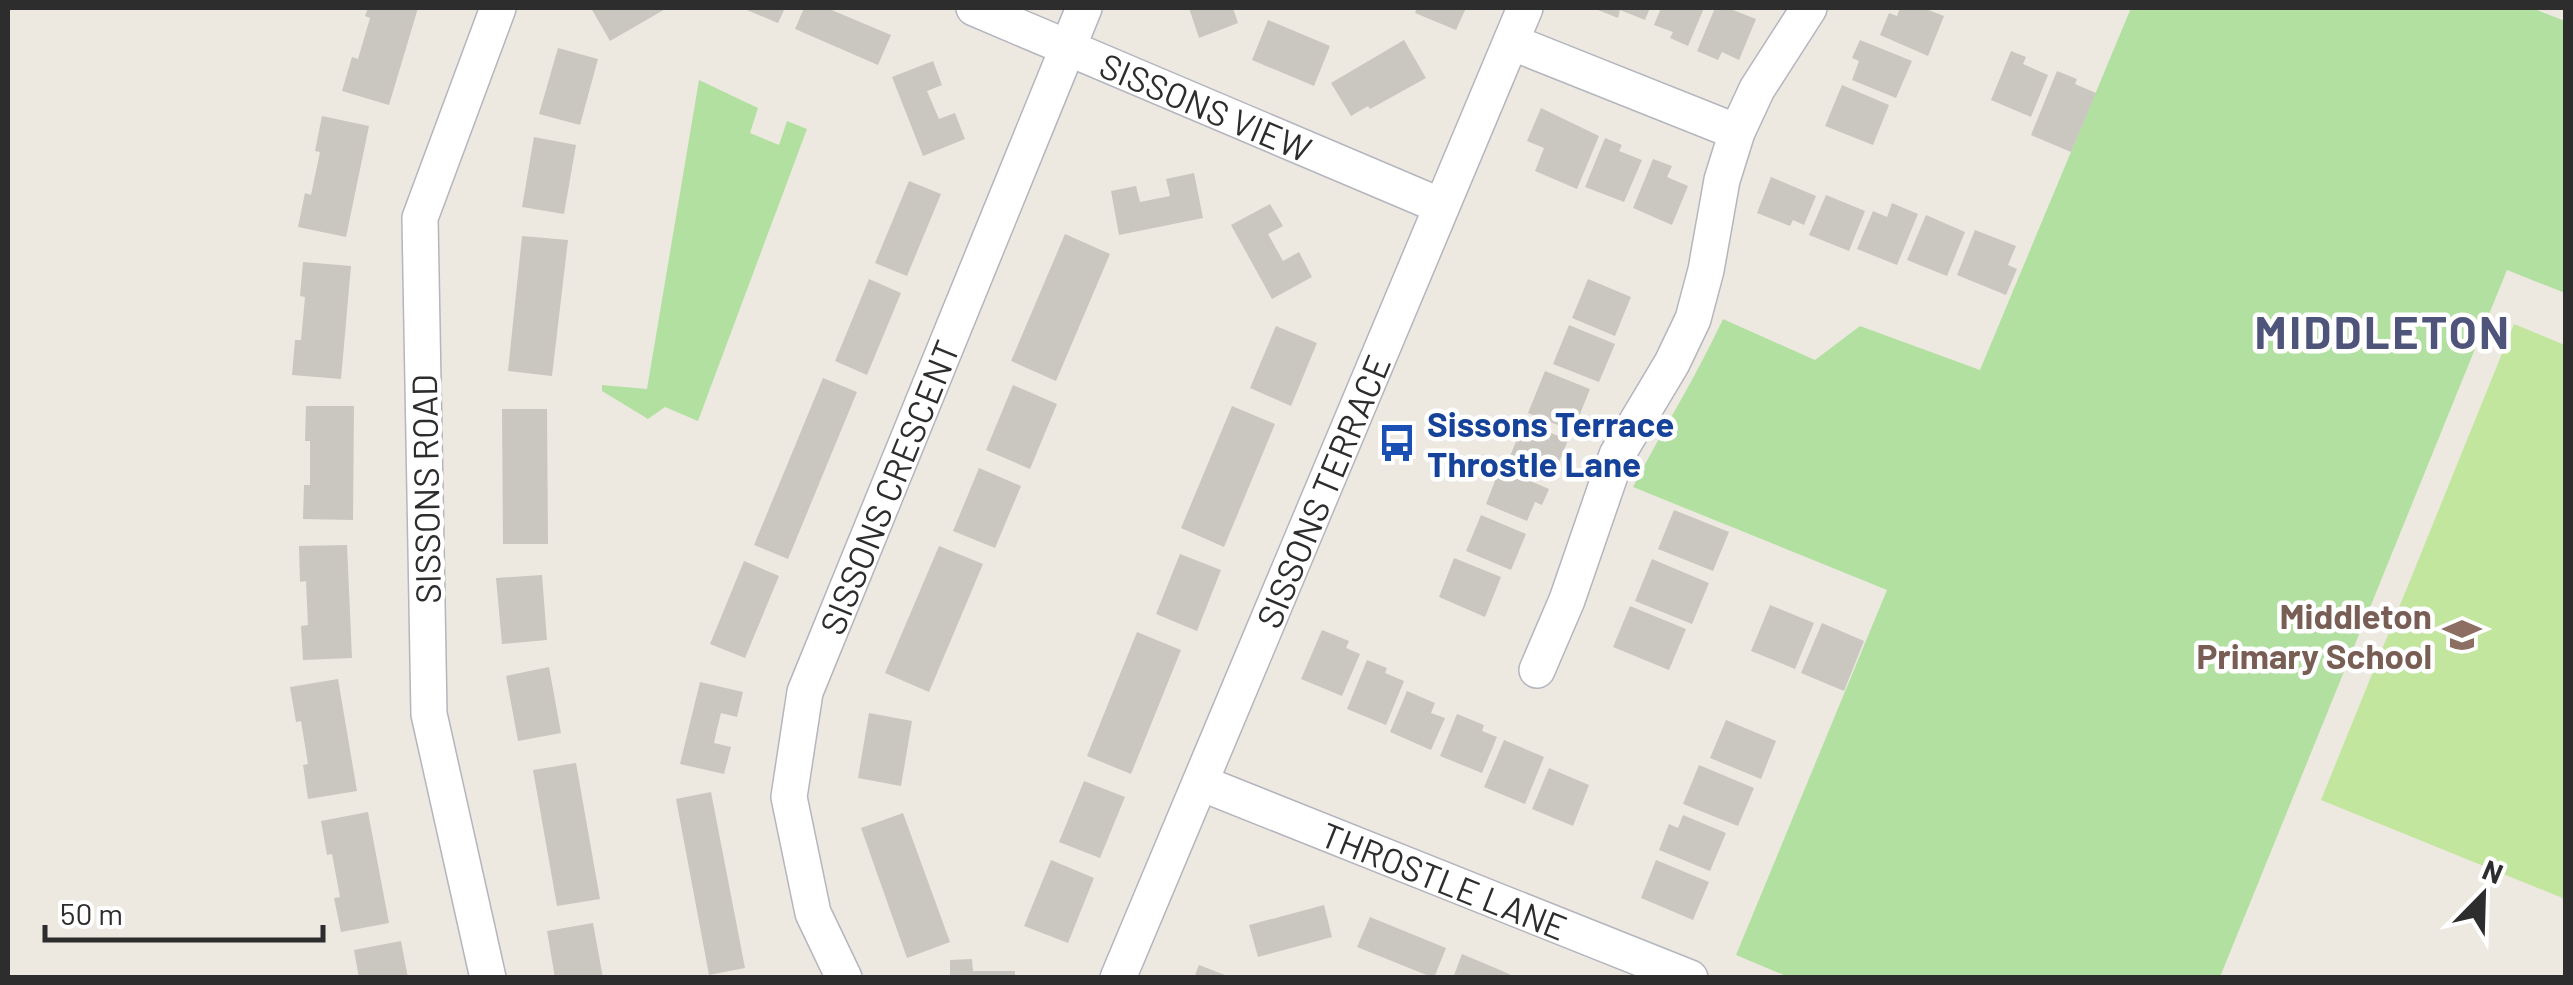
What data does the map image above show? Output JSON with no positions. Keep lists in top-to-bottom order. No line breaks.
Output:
{"streets":{"street":["SISSONS VIEW","SISSONS CRESCENT","SISSONS ROAD","SISSONS TERRACE","THROSTLE LANE"]},"crossings":[["SISSONS VIEW","SISSONS CRESCENT"],["SISSONS VIEW","SISSONS TERRACE"],["SISSONS TERRACE","THROSTLE LANE"]],"districts":["MIDDLETON"],"places":{"bus stop":["Sissons Terrace Throstle Lane"],"school or university":["Middleton Primary School"]},"scale_bar":"50 m","north":"top right"}
